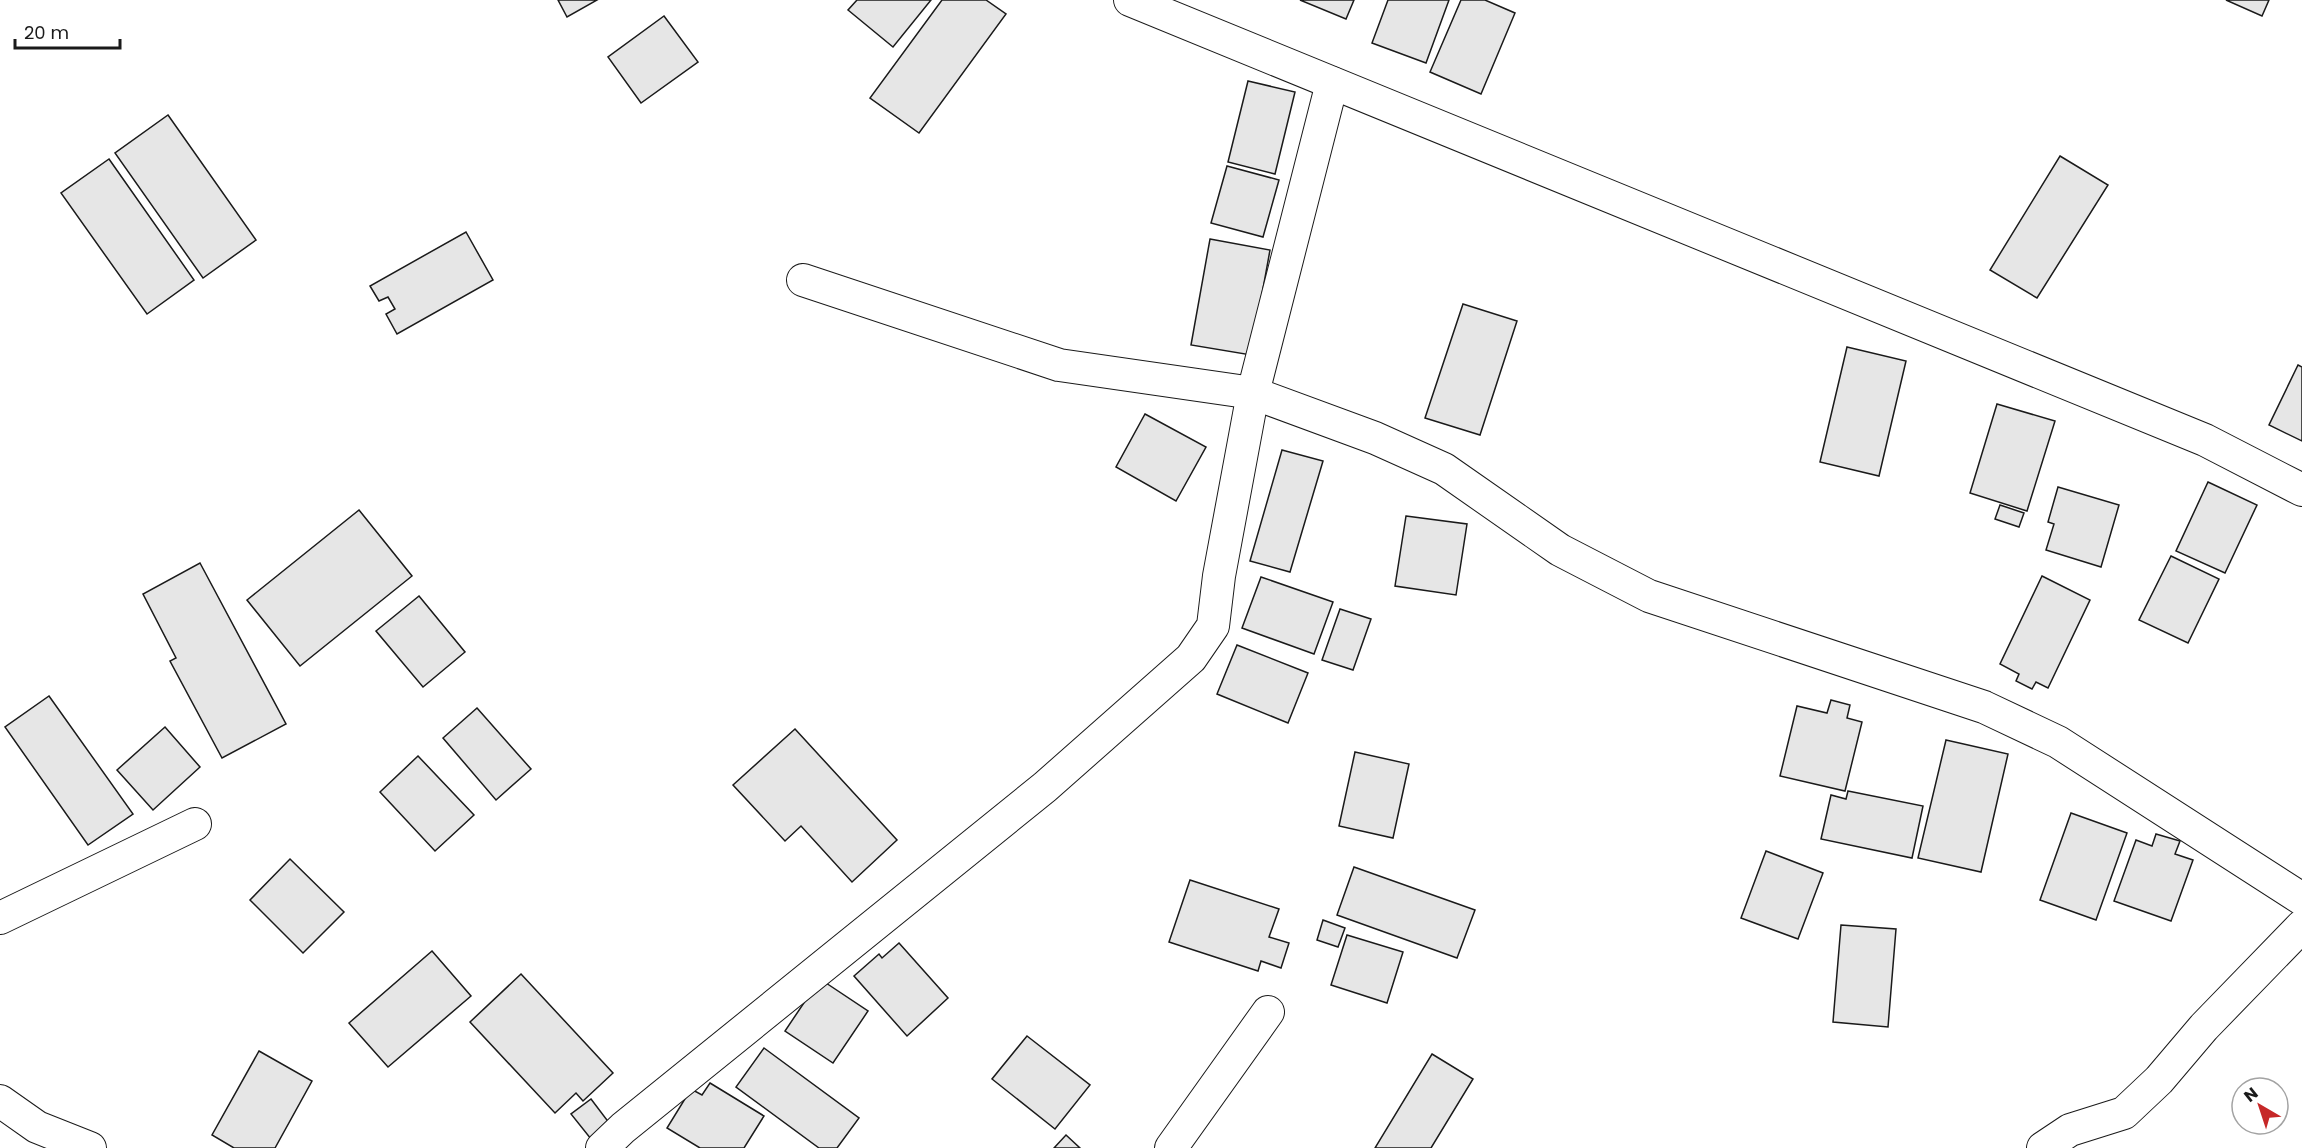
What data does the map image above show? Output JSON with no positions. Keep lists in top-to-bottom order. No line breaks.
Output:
{"scale_bar":"20 m","north":"top left"}
